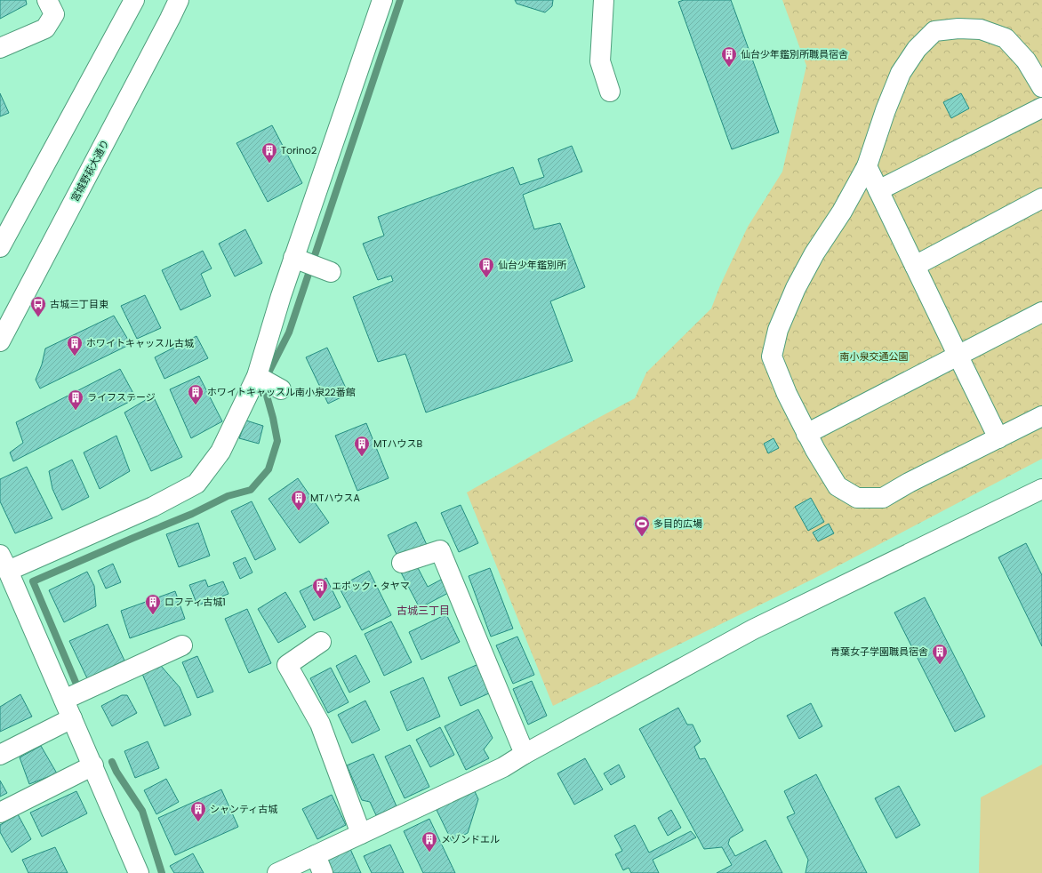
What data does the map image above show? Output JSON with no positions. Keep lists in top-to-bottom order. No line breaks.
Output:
{"streets":{"street":["宮城野萩大通り"]},"districts":["古城三丁目"],"parks":["南小泉交通公園"],"places":{"building":["仙台少年鑑別所職員宿舎","Torino2","仙台少年鑑別所","ホワイトキャッスル古城","ホワイトキャッスル南小泉22番館","ライフステージ","MTハウスB","MTハウスA","エポック・タヤマ","ロフティ古城1","青葉女子学園職員宿舎","シャンティ古城","メゾンドエル"],"bus stop":["古城三丁目東"],"sports":["多目的広場"]}}
